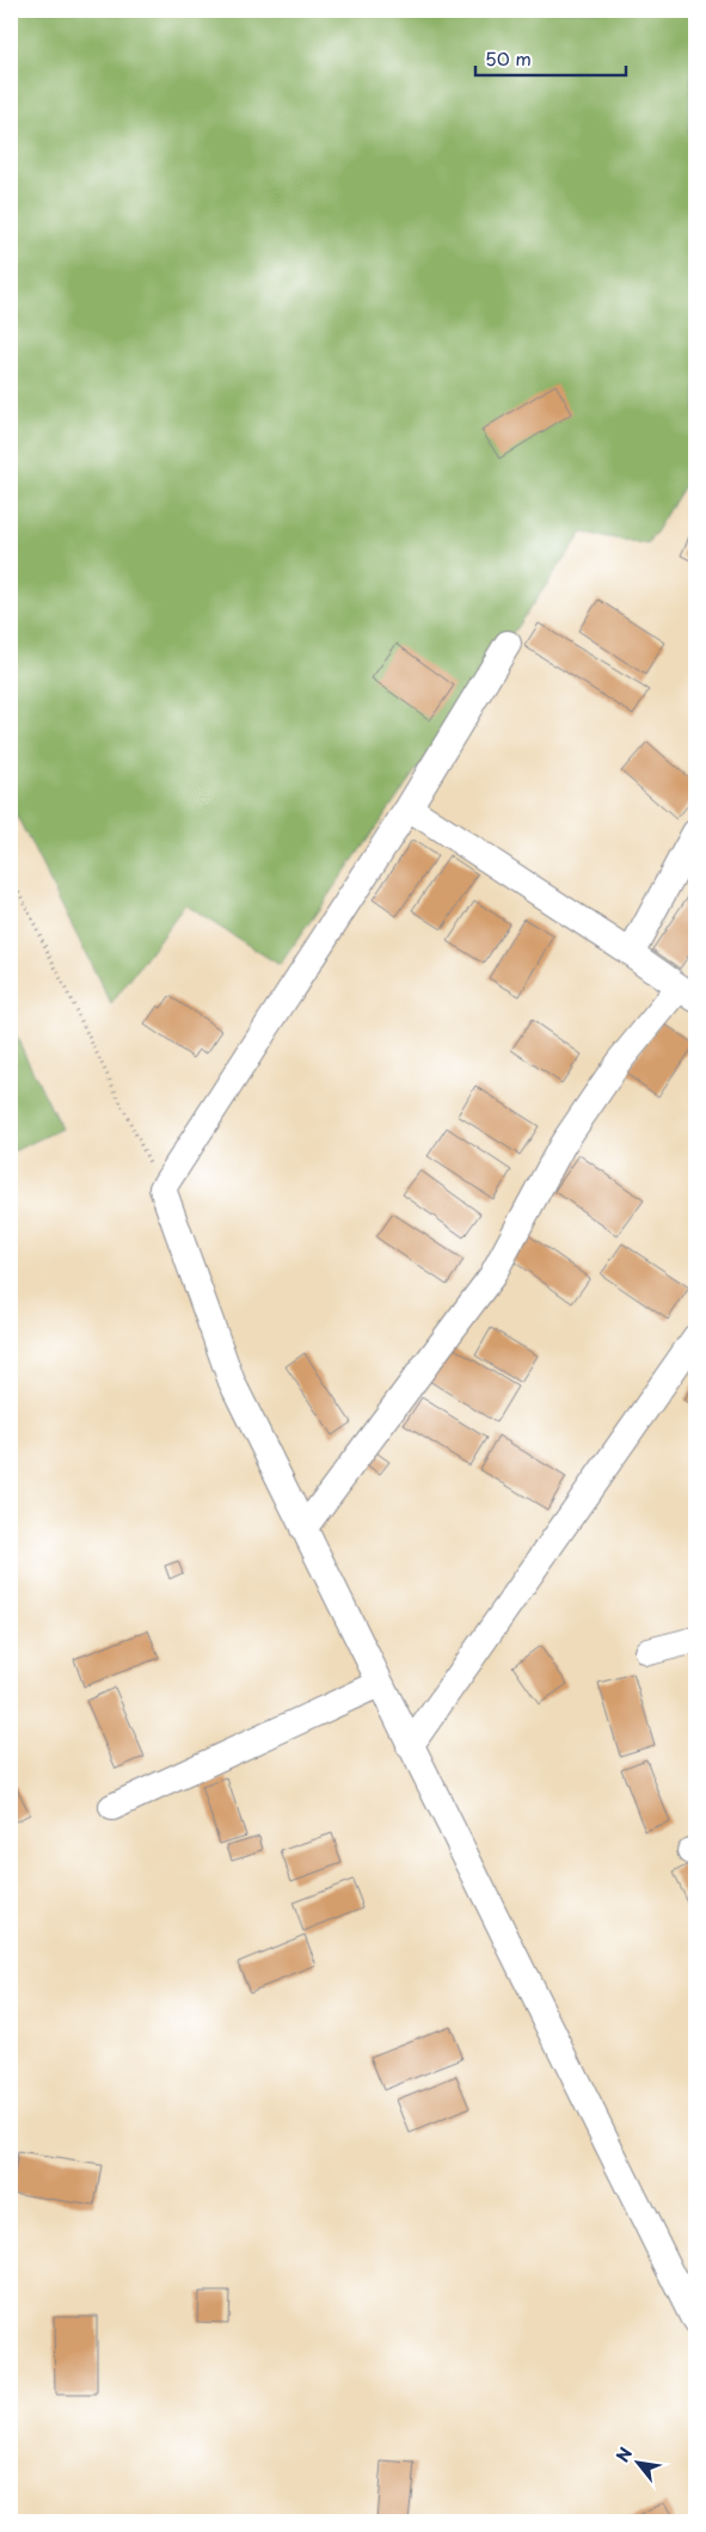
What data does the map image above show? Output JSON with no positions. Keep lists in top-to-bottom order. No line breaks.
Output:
{"scale_bar":"50 m","north":"top left"}
